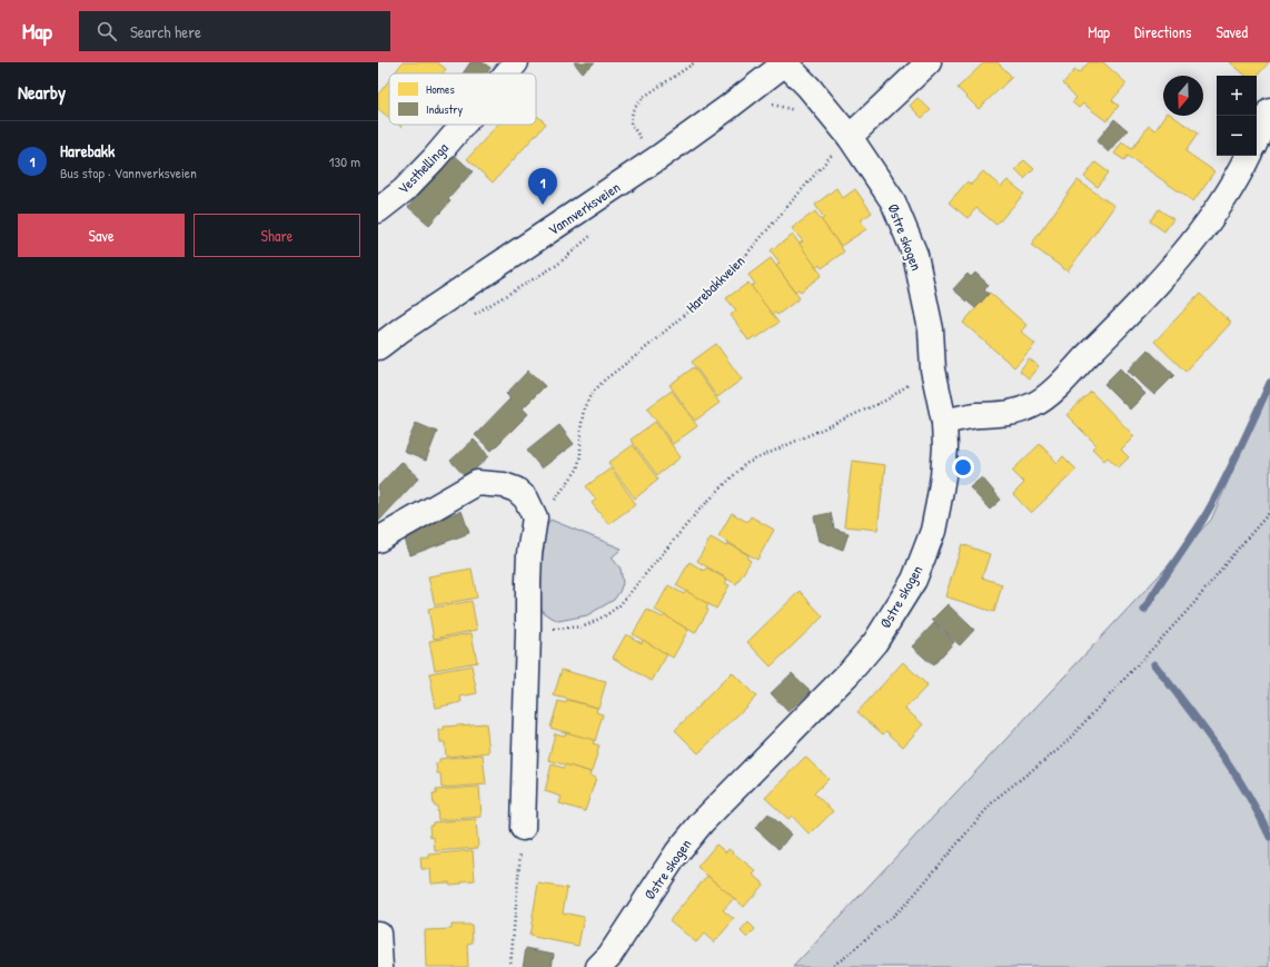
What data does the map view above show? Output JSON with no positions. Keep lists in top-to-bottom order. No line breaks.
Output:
{"streets":{"street":["Vesthellinga","Vannverksveien","Østre skogen"],"path":["Harebakkveien"]},"crossings":[["Vannverksveien","Østre skogen"],["Østre skogen","Harebakkveien"]],"legend":["Homes","Industry"],"north":"bottom","page":{"header":"Map","search":"Search here","nav":["Map","Directions","Saved"],"heading":"Nearby","map_buttons":["+","−"],"list":[{"mark":"1","name":"Harebakk","note":"Bus stop · Vannverksveien","value":"130 m"}],"pins":"1","buttons":["Save","Share"]}}
